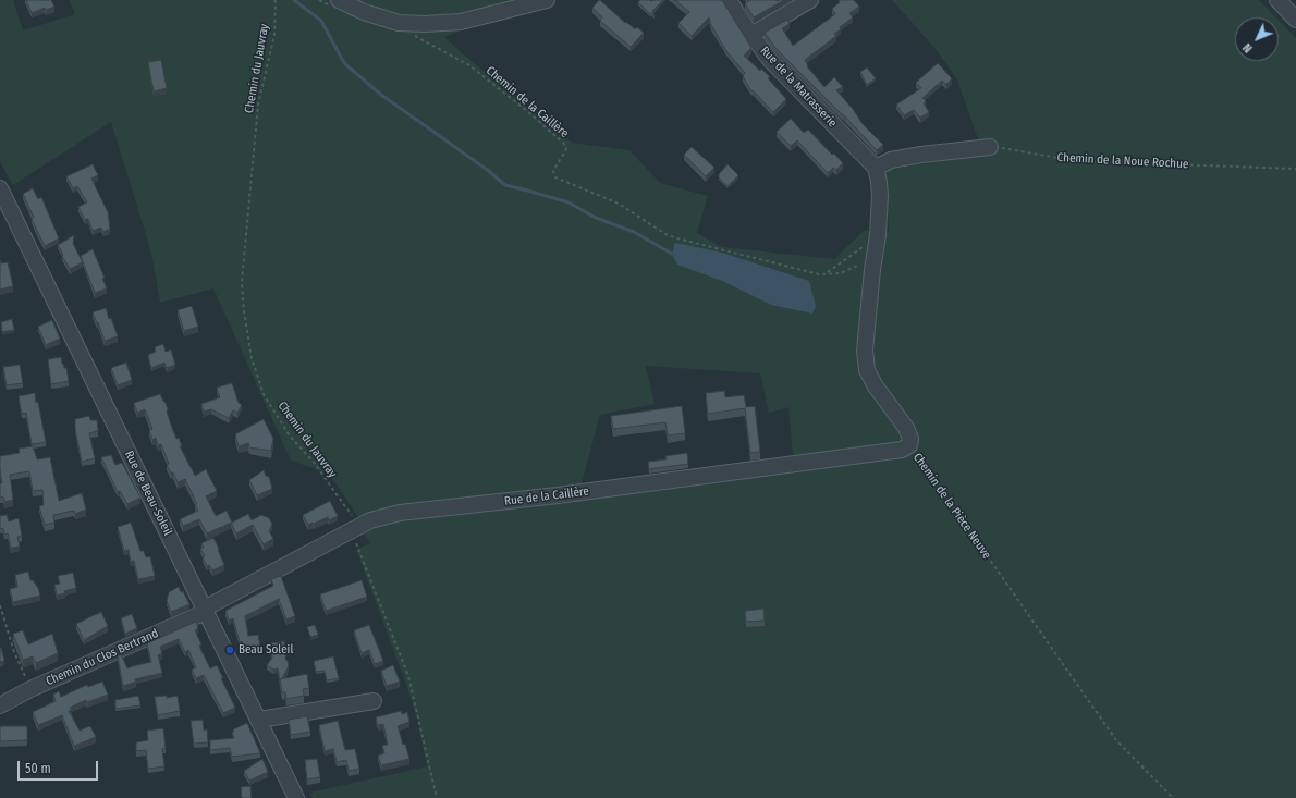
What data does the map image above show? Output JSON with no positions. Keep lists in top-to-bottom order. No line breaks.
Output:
{"streets":{"street":["Rue de la Matrasserie","Rue de Beau-Soleil","Rue de la Caillère","Chemin de la Pièce Neuve","Chemin du Clos Bertrand"],"path":["Chemin du Jauvray","Chemin de la Caillère","Chemin de la Noue Rochue"]},"crossings":[["Chemin du Jauvray","Rue de la Caillère"],["Rue de la Matrasserie","Chemin de la Pièce Neuve"],["Rue de Beau-Soleil","Rue de la Caillère"],["Rue de Beau-Soleil","Chemin du Clos Bertrand"],["Rue de la Caillère","Chemin de la Pièce Neuve"],["Rue de la Caillère","Chemin du Clos Bertrand"]],"places":["Beau Soleil"],"scale_bar":"50 m","north":"bottom left"}
